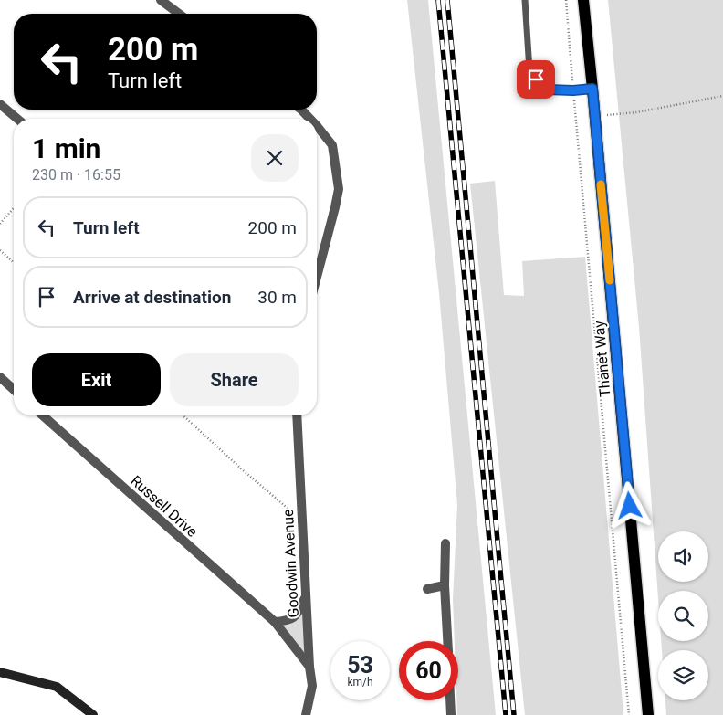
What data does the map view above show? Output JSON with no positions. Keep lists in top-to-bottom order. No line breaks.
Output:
{"streets":{"main road":["Thanet Way"],"street":["Russell Drive","Goodwin Avenue"]},"crossings":[["Russell Drive","Goodwin Avenue"]],"page":{"turn":["200 m","Turn left"],"heading":["1 min","230 m · 16:55"],"list":[{"name":"Turn left","value":"200 m"},{"name":"Arrive at destination","value":"30 m"}],"buttons":["Exit","Share"],"speed":"53 km/h","limit":"60"}}
